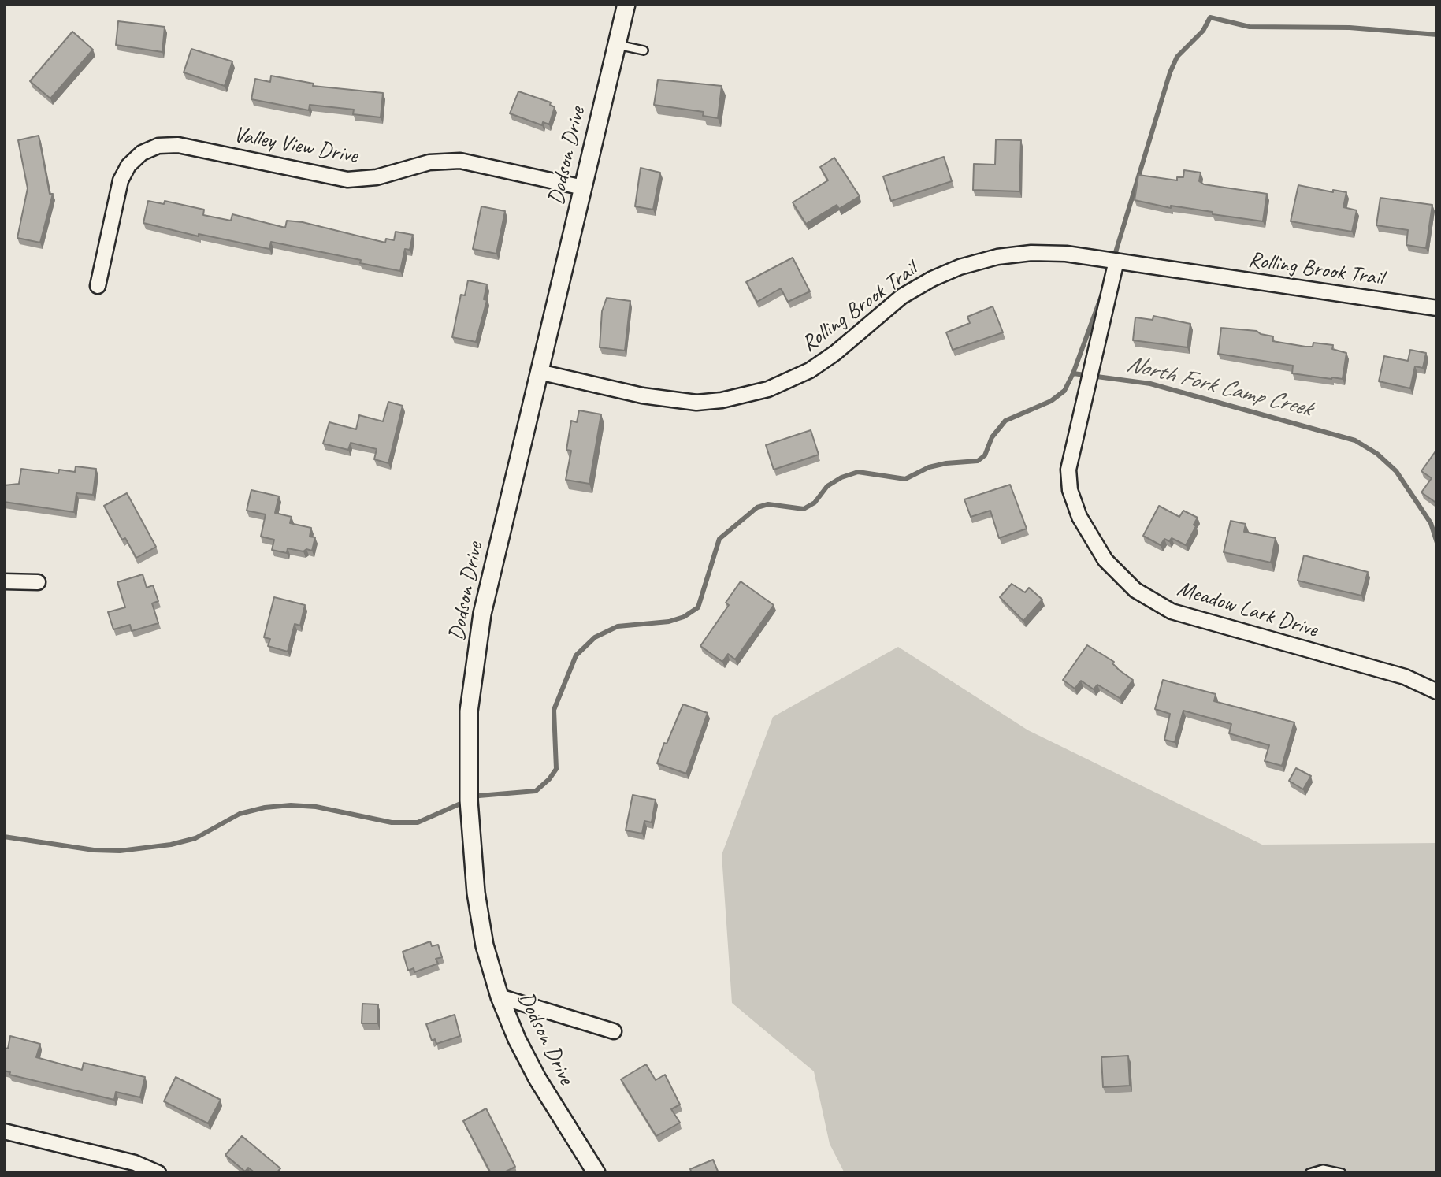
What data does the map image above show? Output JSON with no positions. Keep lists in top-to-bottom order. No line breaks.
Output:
{"streets":{"street":["Valley View Drive","Dodson Drive","Rolling Brook Trail","Meadow Lark Drive"]},"crossings":[["Valley View Drive","Dodson Drive"],["Dodson Drive","Rolling Brook Trail"],["Rolling Brook Trail","Meadow Lark Drive"]],"water":["North Fork Camp Creek"]}
